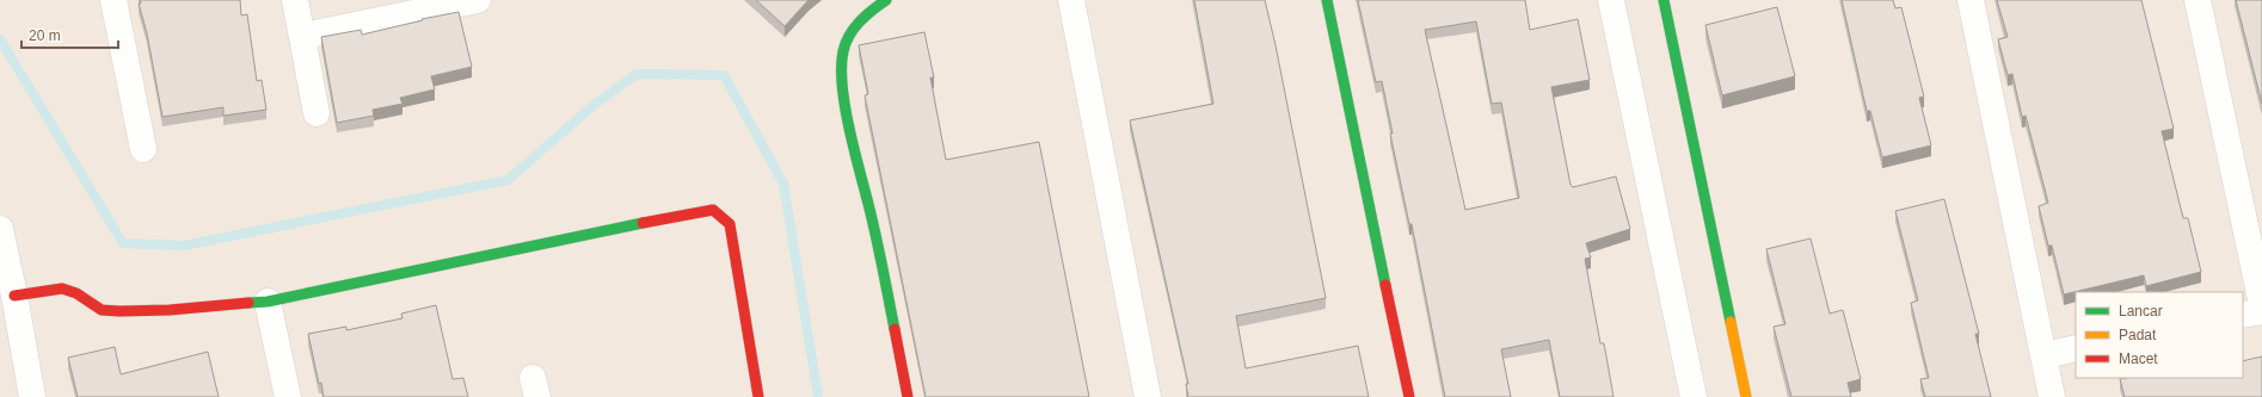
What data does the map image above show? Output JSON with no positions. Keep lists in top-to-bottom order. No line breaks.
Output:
{"legend":["Lancar","Padat","Macet"],"scale_bar":"20 m"}
